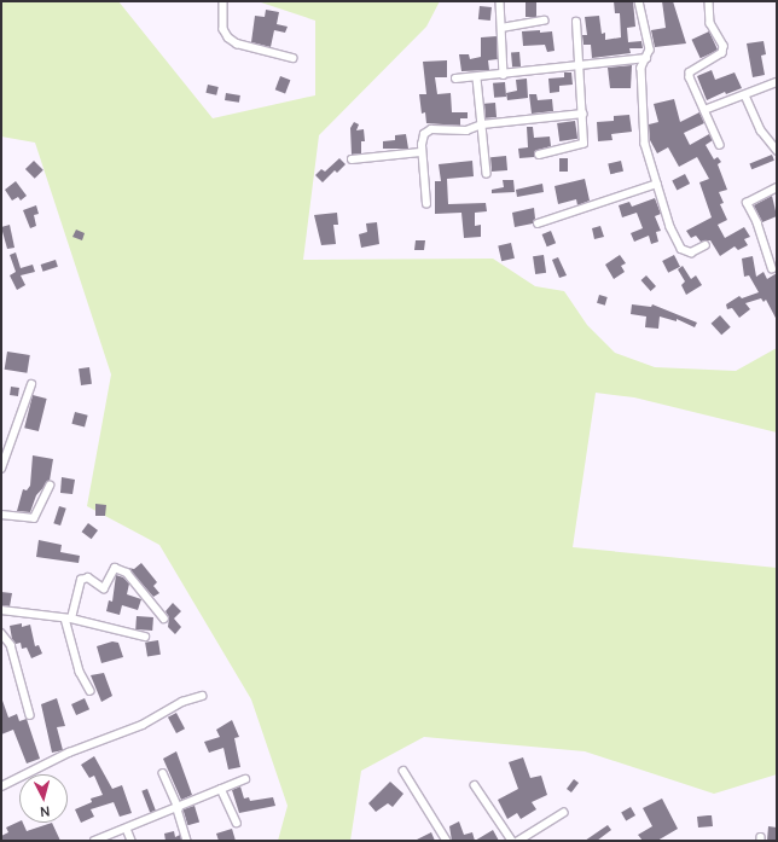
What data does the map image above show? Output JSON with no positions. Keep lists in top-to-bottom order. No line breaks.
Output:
{"north":"bottom"}
